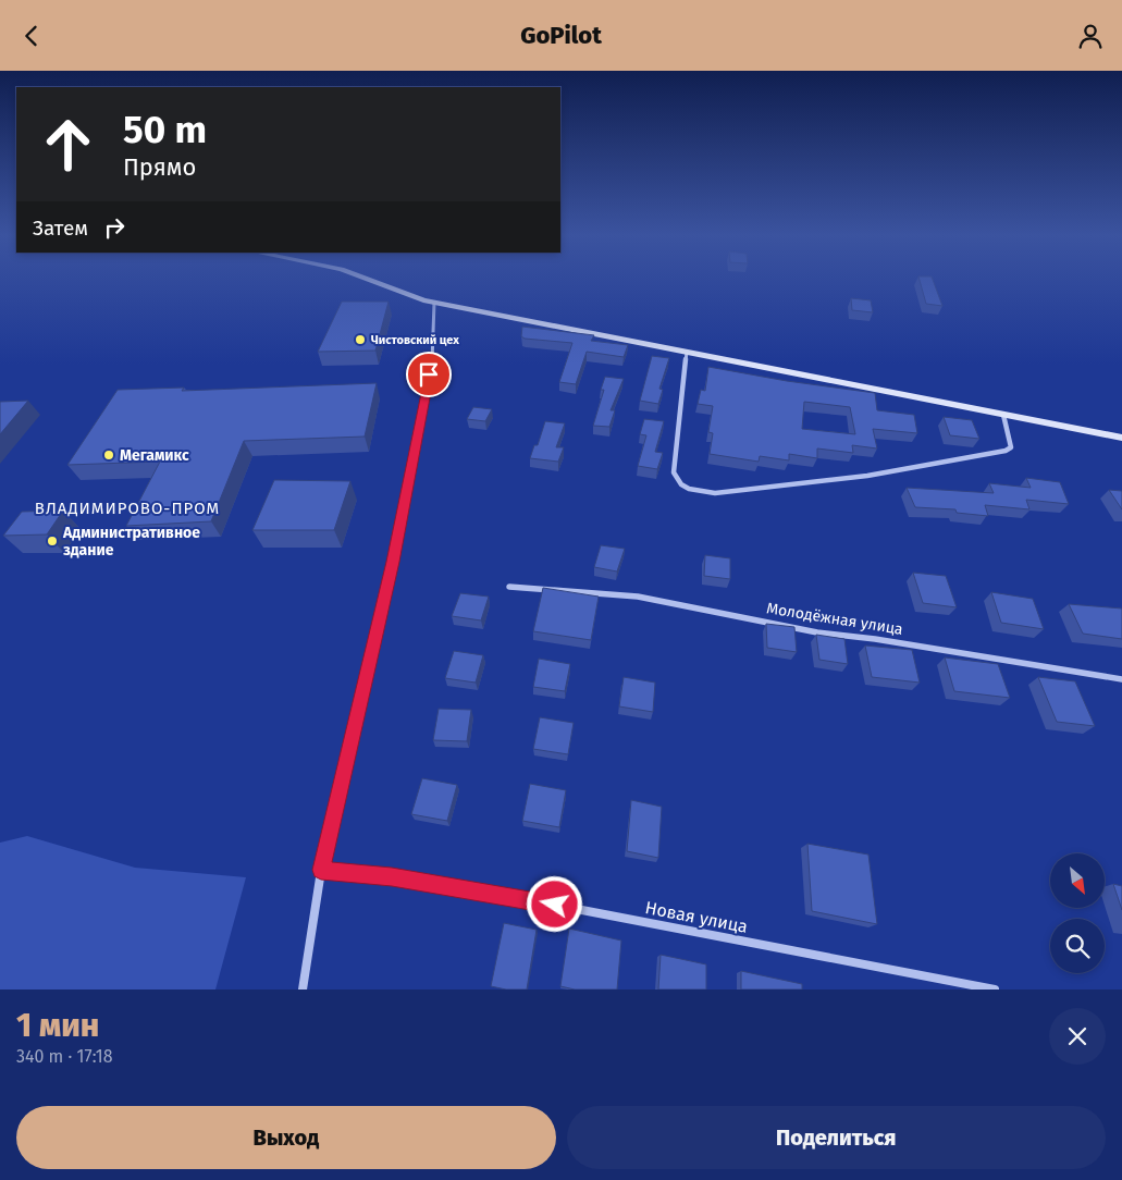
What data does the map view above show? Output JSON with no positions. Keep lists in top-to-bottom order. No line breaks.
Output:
{"streets":{"street":["Молодёжная улица","Новая улица"]},"districts":["ВЛАДИМИРОВО-ПРОМ"],"places":["Чистовский цех","Мегамикс","Административное здание"],"north":"bottom right","page":{"header":"GoPilot","turn":["50 m","Прямо"],"then":"Затем","heading":["1 мин","340 m · 17:18"],"buttons":["Выход","Поделиться"]}}
